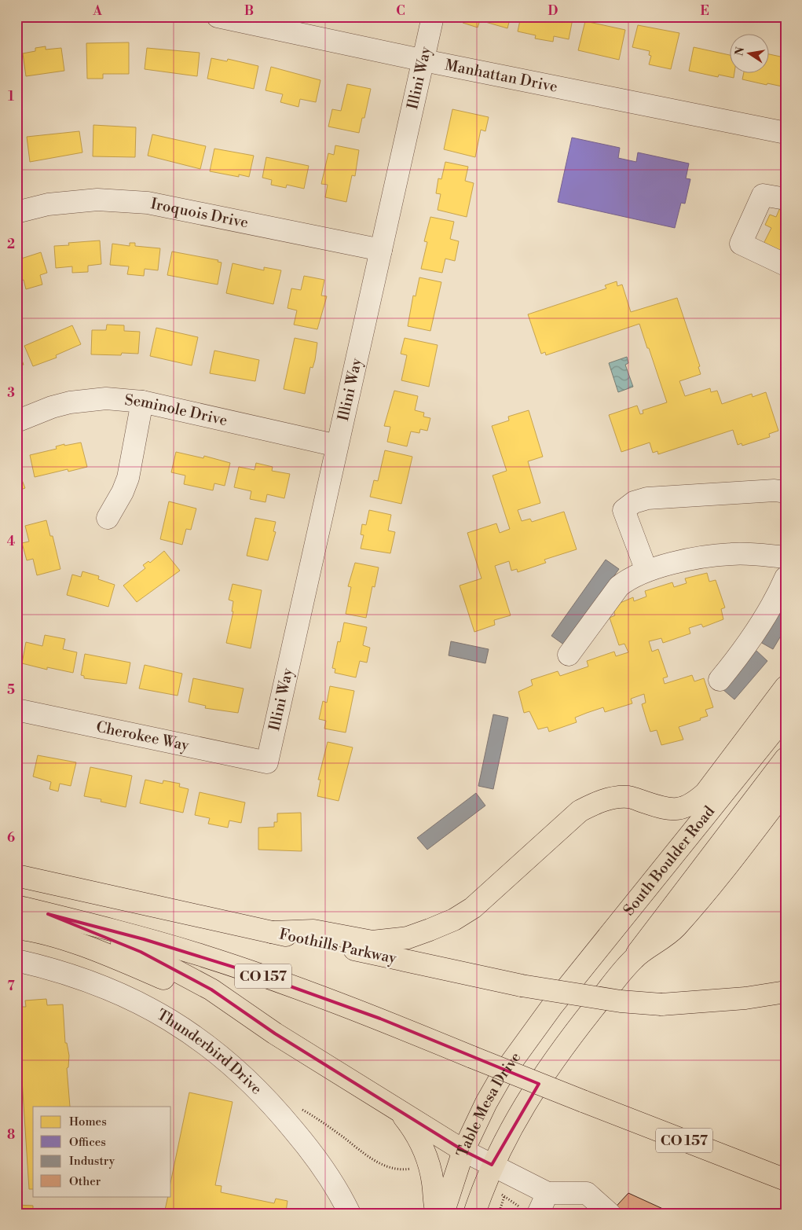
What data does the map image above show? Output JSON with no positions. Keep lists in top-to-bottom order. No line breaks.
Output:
{"streets":{"main road":["South Boulder Road","Foothills Parkway","CO 157","Table Mesa Drive"],"street":["Manhattan Drive","Illini Way","Iroquois Drive","Seminole Drive","Cherokee Way","Thunderbird Drive"]},"crossings":[["Manhattan Drive","Illini Way"],["Illini Way","Iroquois Drive"],["Illini Way","Seminole Drive"],["Illini Way","Cherokee Way"],["South Boulder Road","Table Mesa Drive"]],"legend":["Homes","Offices","Industry","Other"],"north":"left","grid":{"columns":["A","B","C","D","E"],"rows":["1","2","3","4","5","6","7","8"]}}
